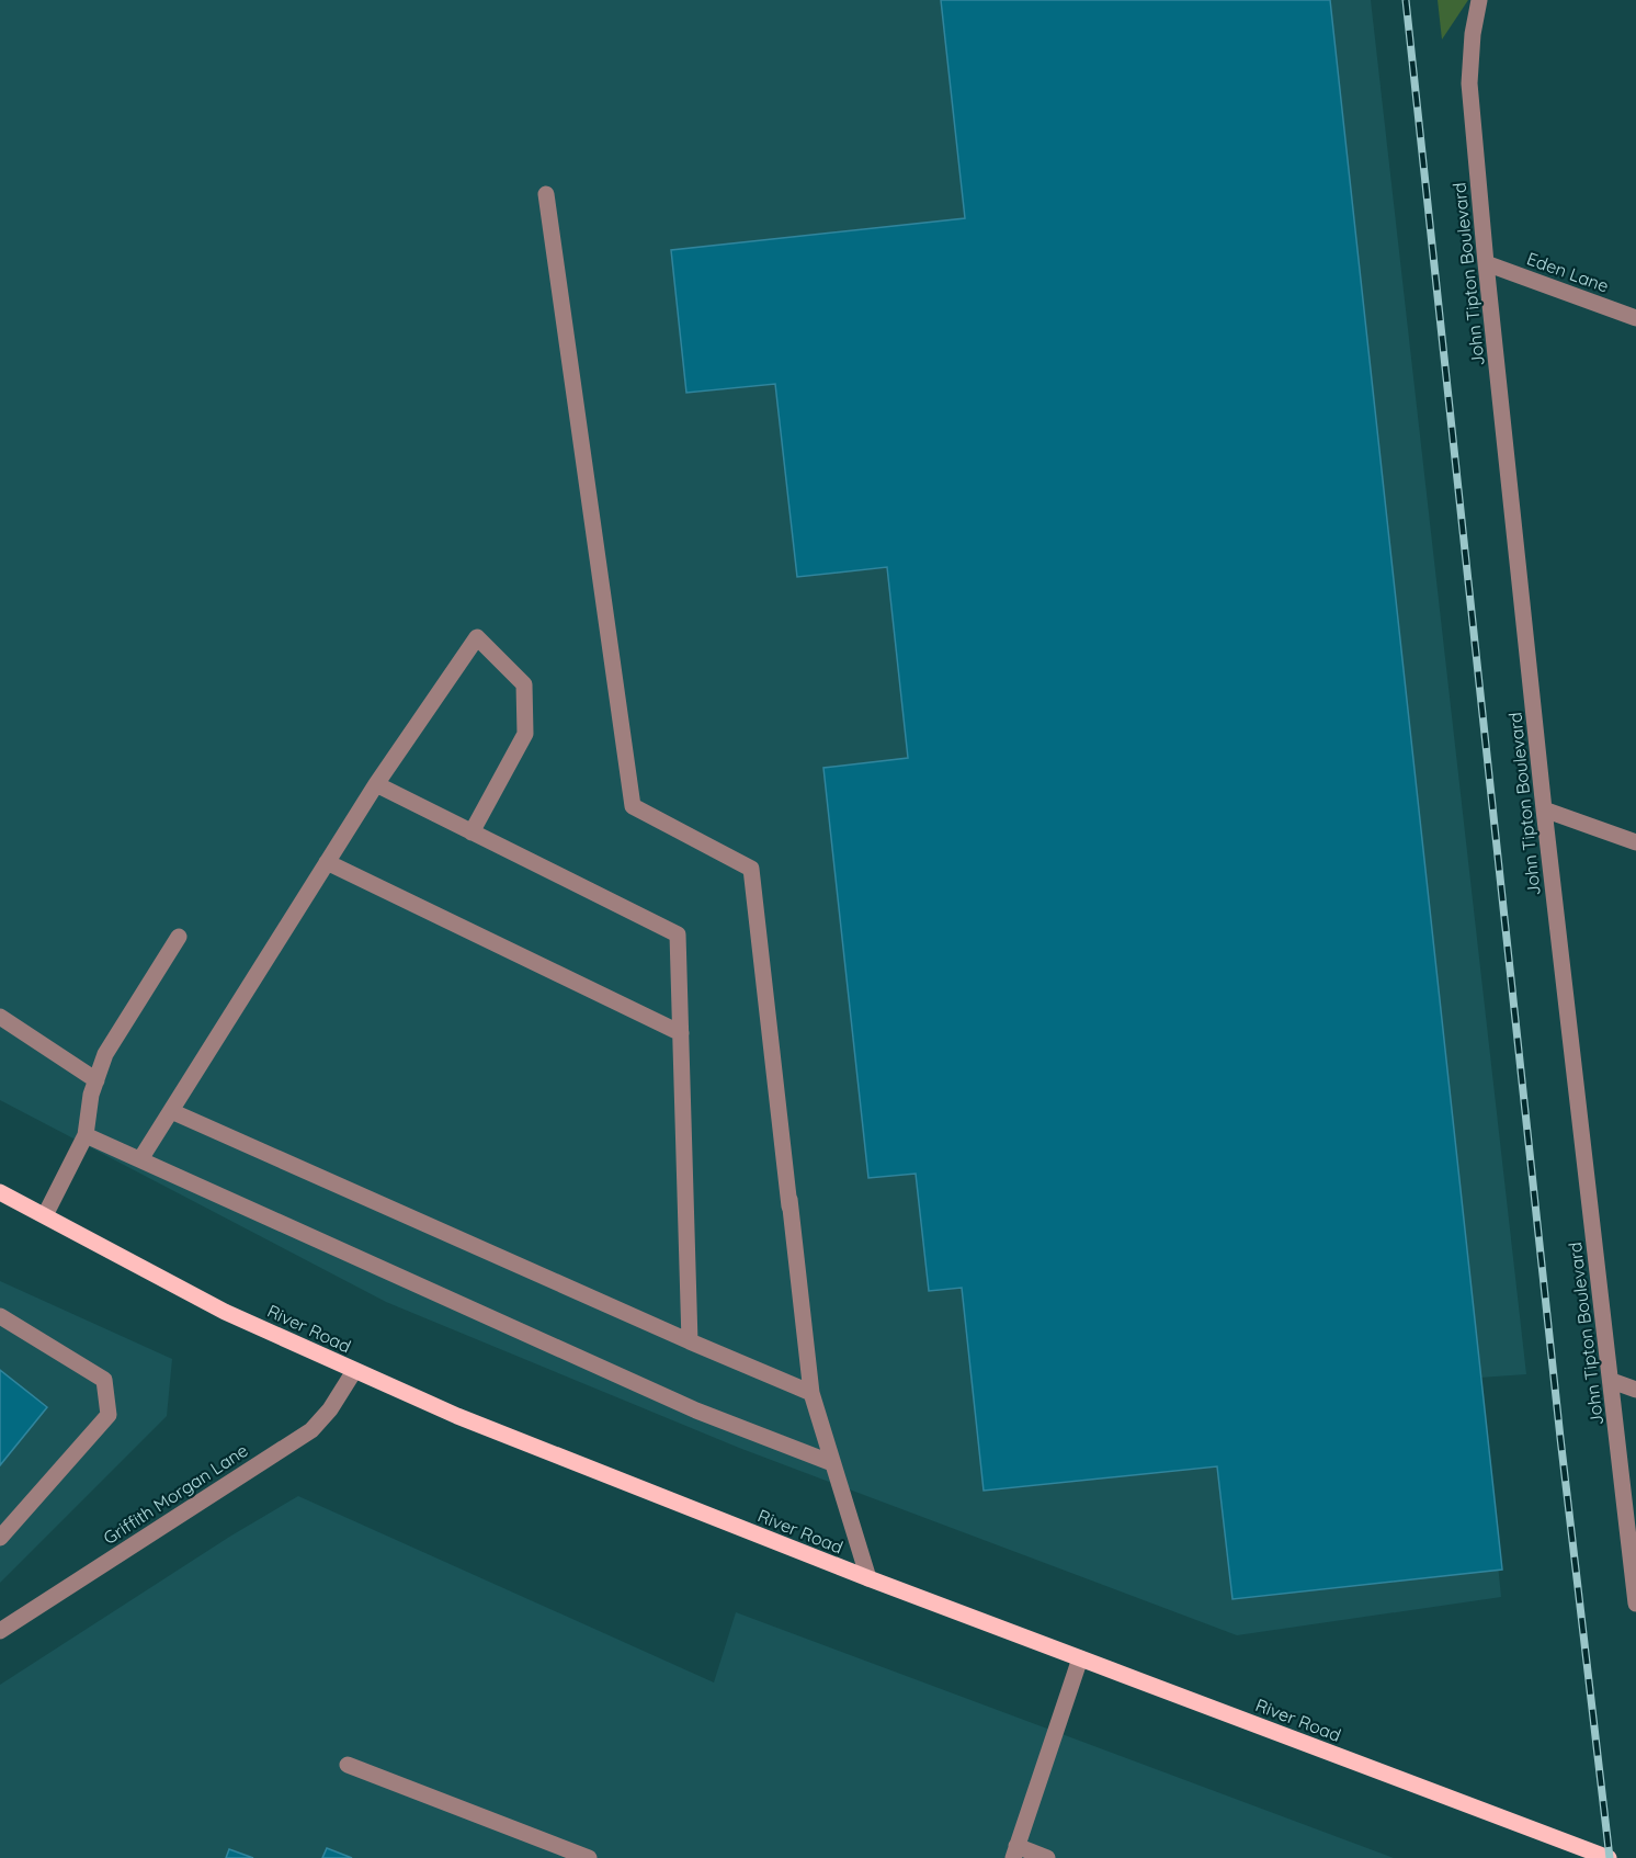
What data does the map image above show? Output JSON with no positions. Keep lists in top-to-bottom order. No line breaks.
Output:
{"streets":{"main road":["River Road"],"street":["Eden Lane","John Tipton Boulevard","Griffith Morgan Lane"]},"crossings":[["Eden Lane","John Tipton Boulevard"],["River Road","Griffith Morgan Lane"]]}
